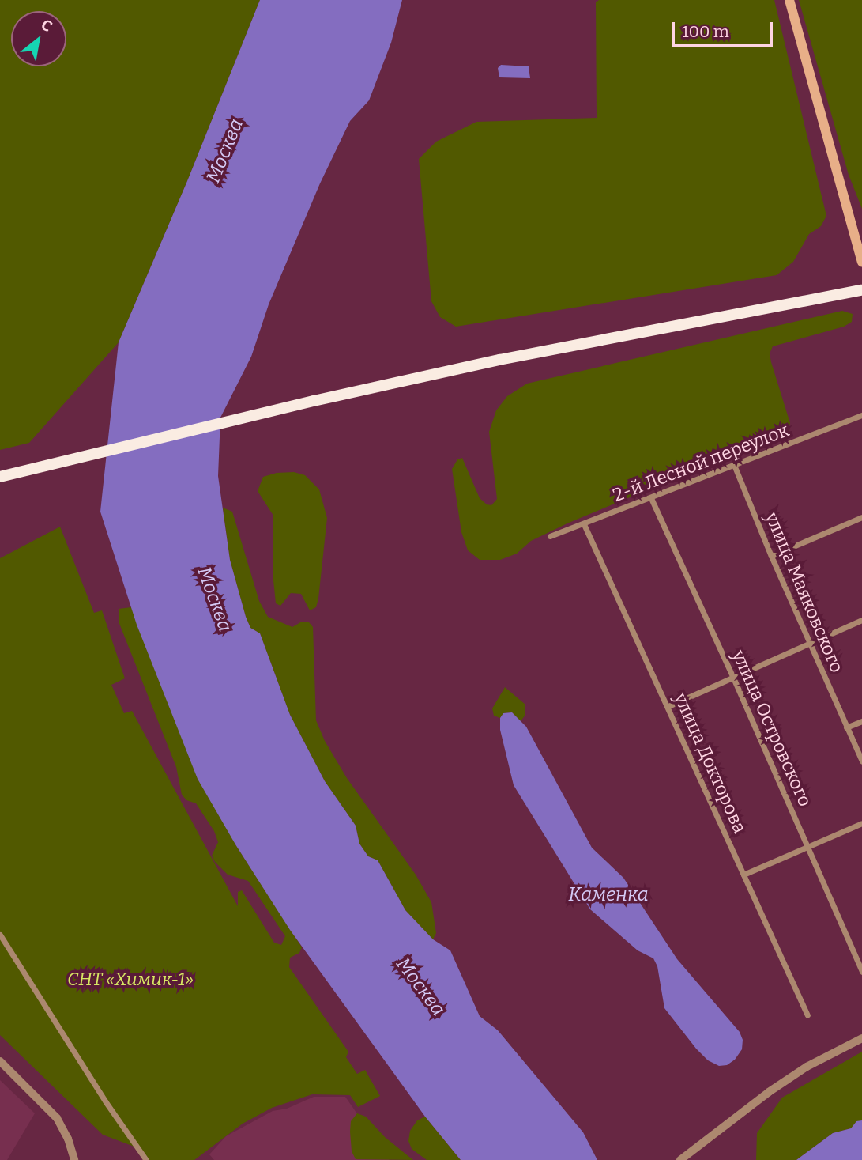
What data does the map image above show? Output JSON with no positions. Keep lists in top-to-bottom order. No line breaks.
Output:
{"streets":{"street":["2-й Лесной переулок","улица Маяковского","улица Островского","улица Докторова"]},"crossings":[["2-й Лесной переулок","улица Маяковского"],["2-й Лесной переулок","улица Островского"],["2-й Лесной переулок","улица Докторова"]],"water":["Москва","Каменка"],"parks":["СНТ «Химик-1»"],"scale_bar":"100 m","north":"top right"}
